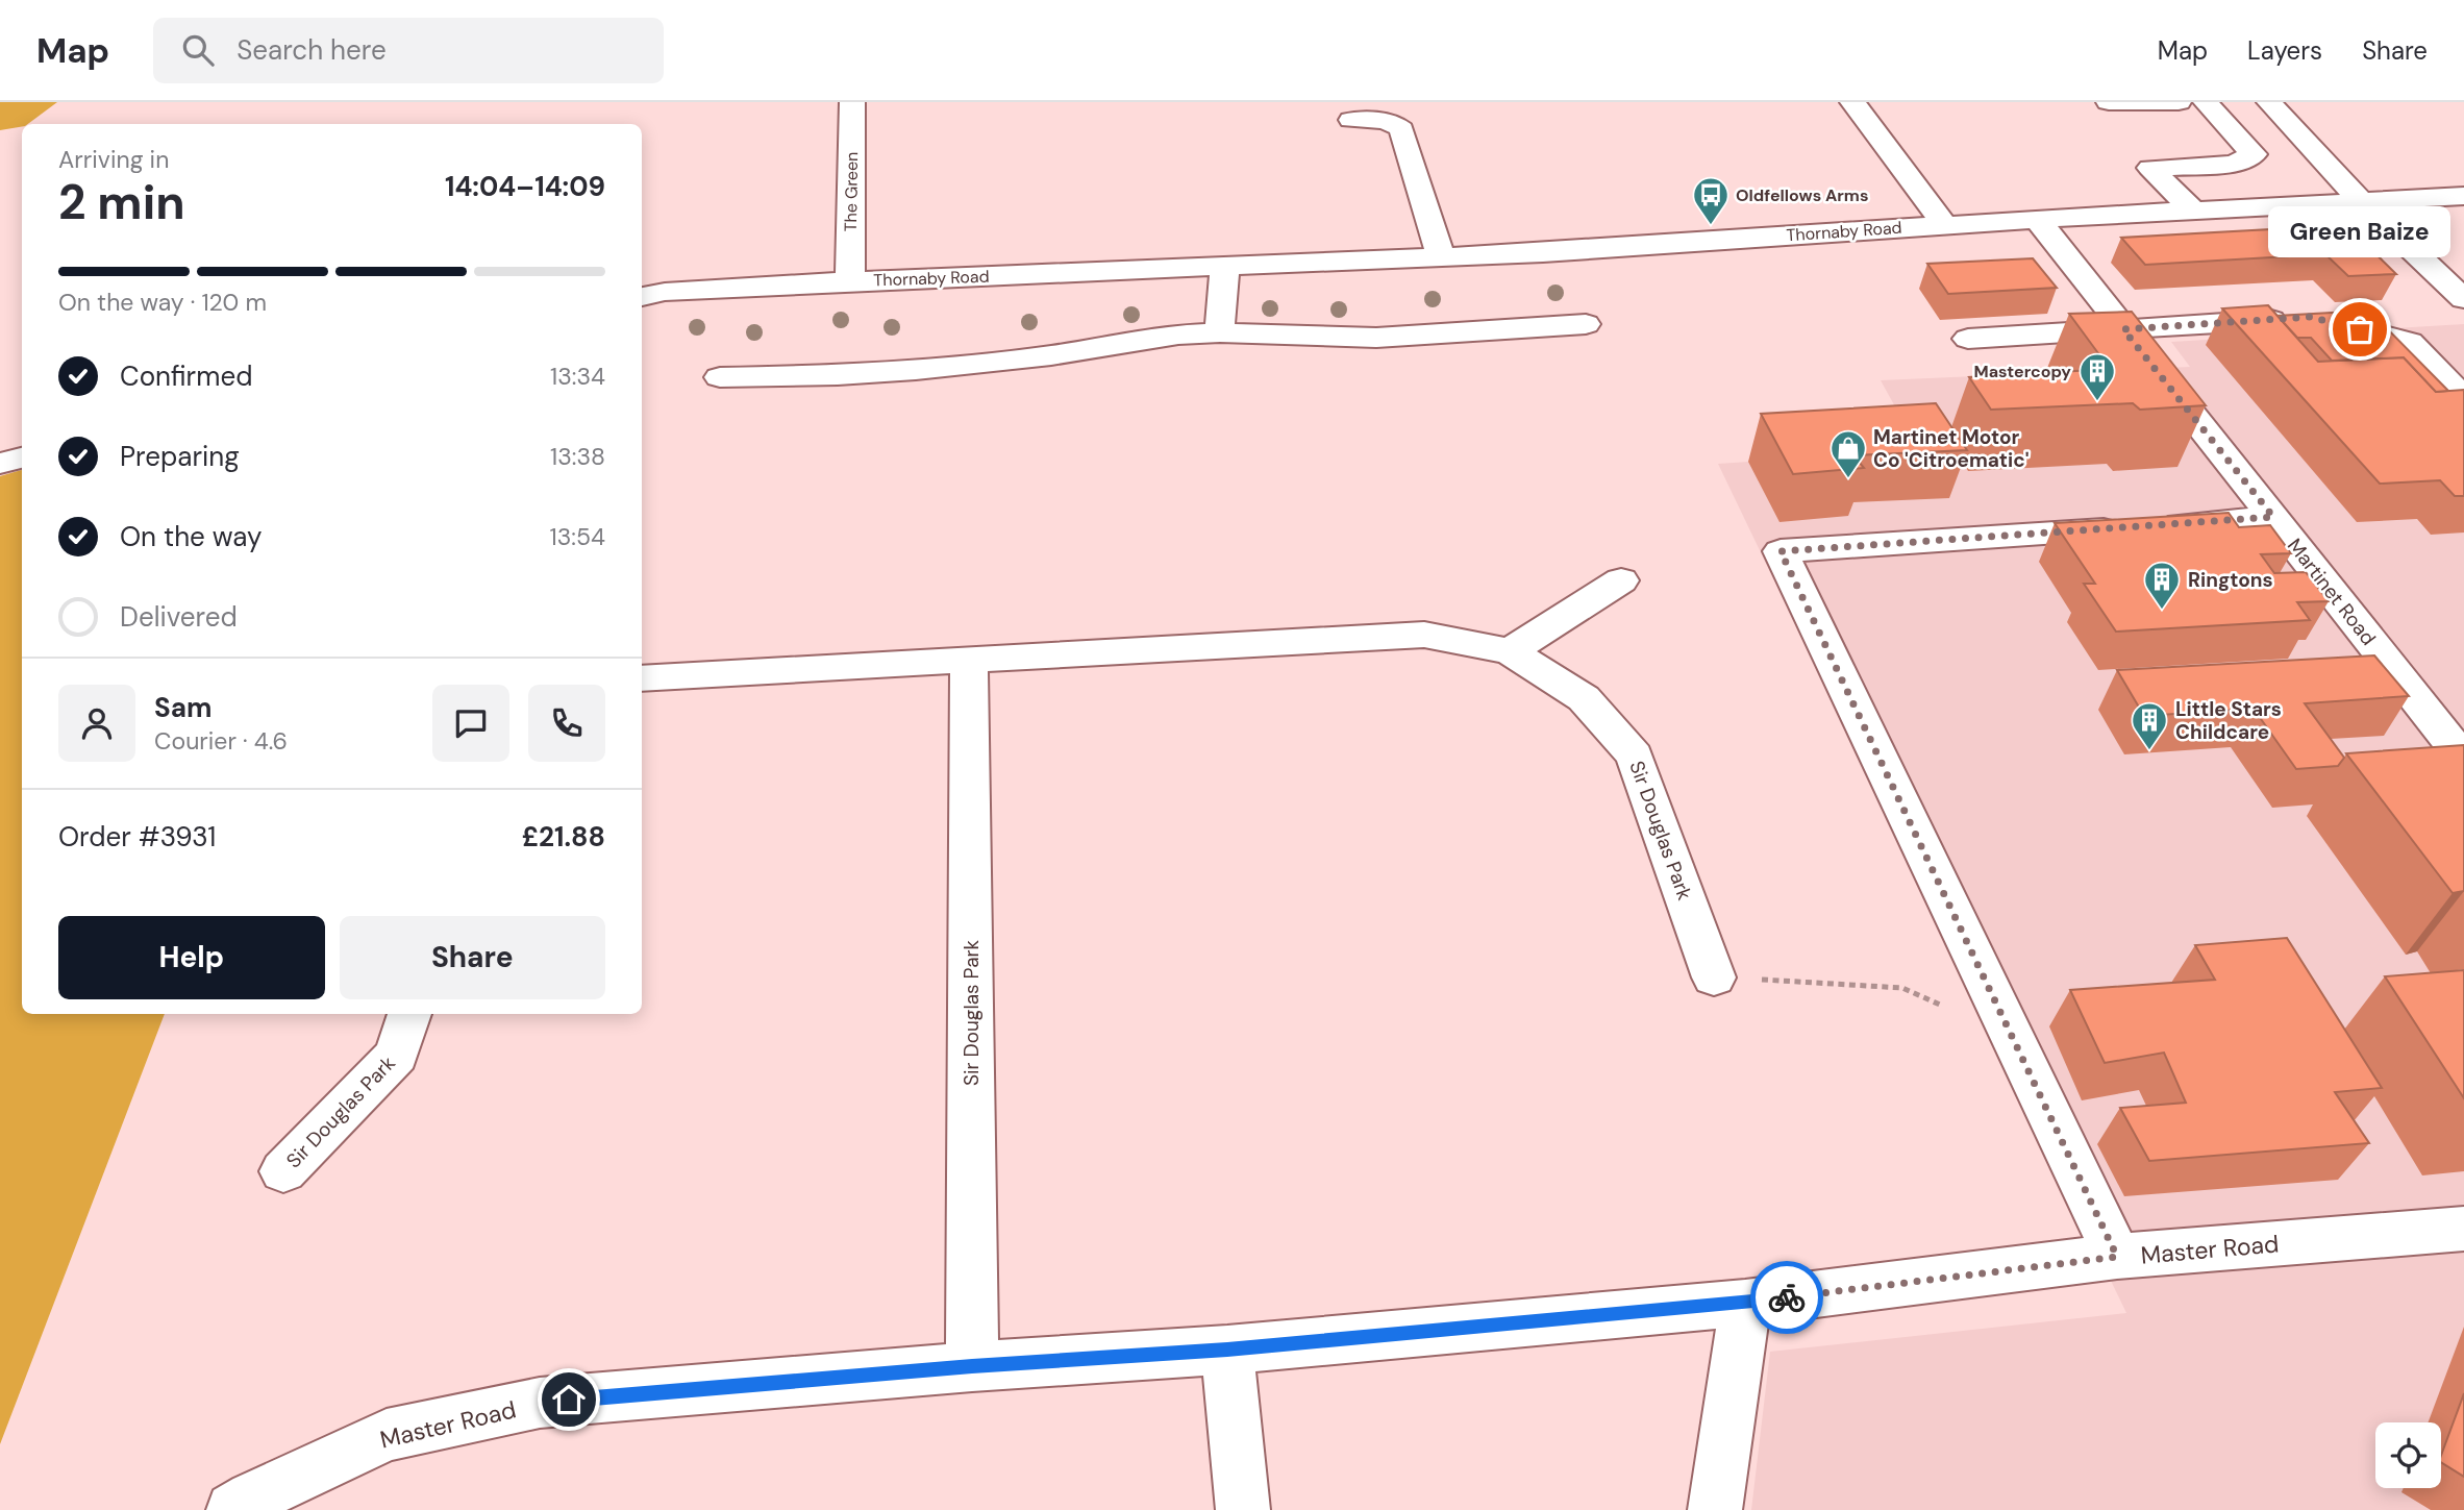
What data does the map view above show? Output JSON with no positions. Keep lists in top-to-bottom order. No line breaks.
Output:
{"streets":{"street":["The Green","Thornaby Road","Martinet Road","Sir Douglas Park","Master Road"]},"crossings":[["The Green","Thornaby Road"],["Thornaby Road","Martinet Road"],["Sir Douglas Park","Master Road"]],"places":{"bus stop":["Oldfellows Arms"],"other":["Green Baize"],"building":["Mastercopy","Ringtons","Little Stars Childcare"],"shop":["Martinet Motor Co 'Citroematic'"]},"page":{"header":"Map","search":"Search here","nav":["Map","Layers","Share"],"heading":["2 min","Arriving in","14:04–14:09"],"panel":["Sam","Courier · 4.6","Order #3931","£21.88"],"bubble":"Green Baize","bar":"On the way · 120 m","list":[["Confirmed","13:34"],["Preparing","13:38"],["On the way","13:54"],"Delivered"],"buttons":["Help","Share"]}}
